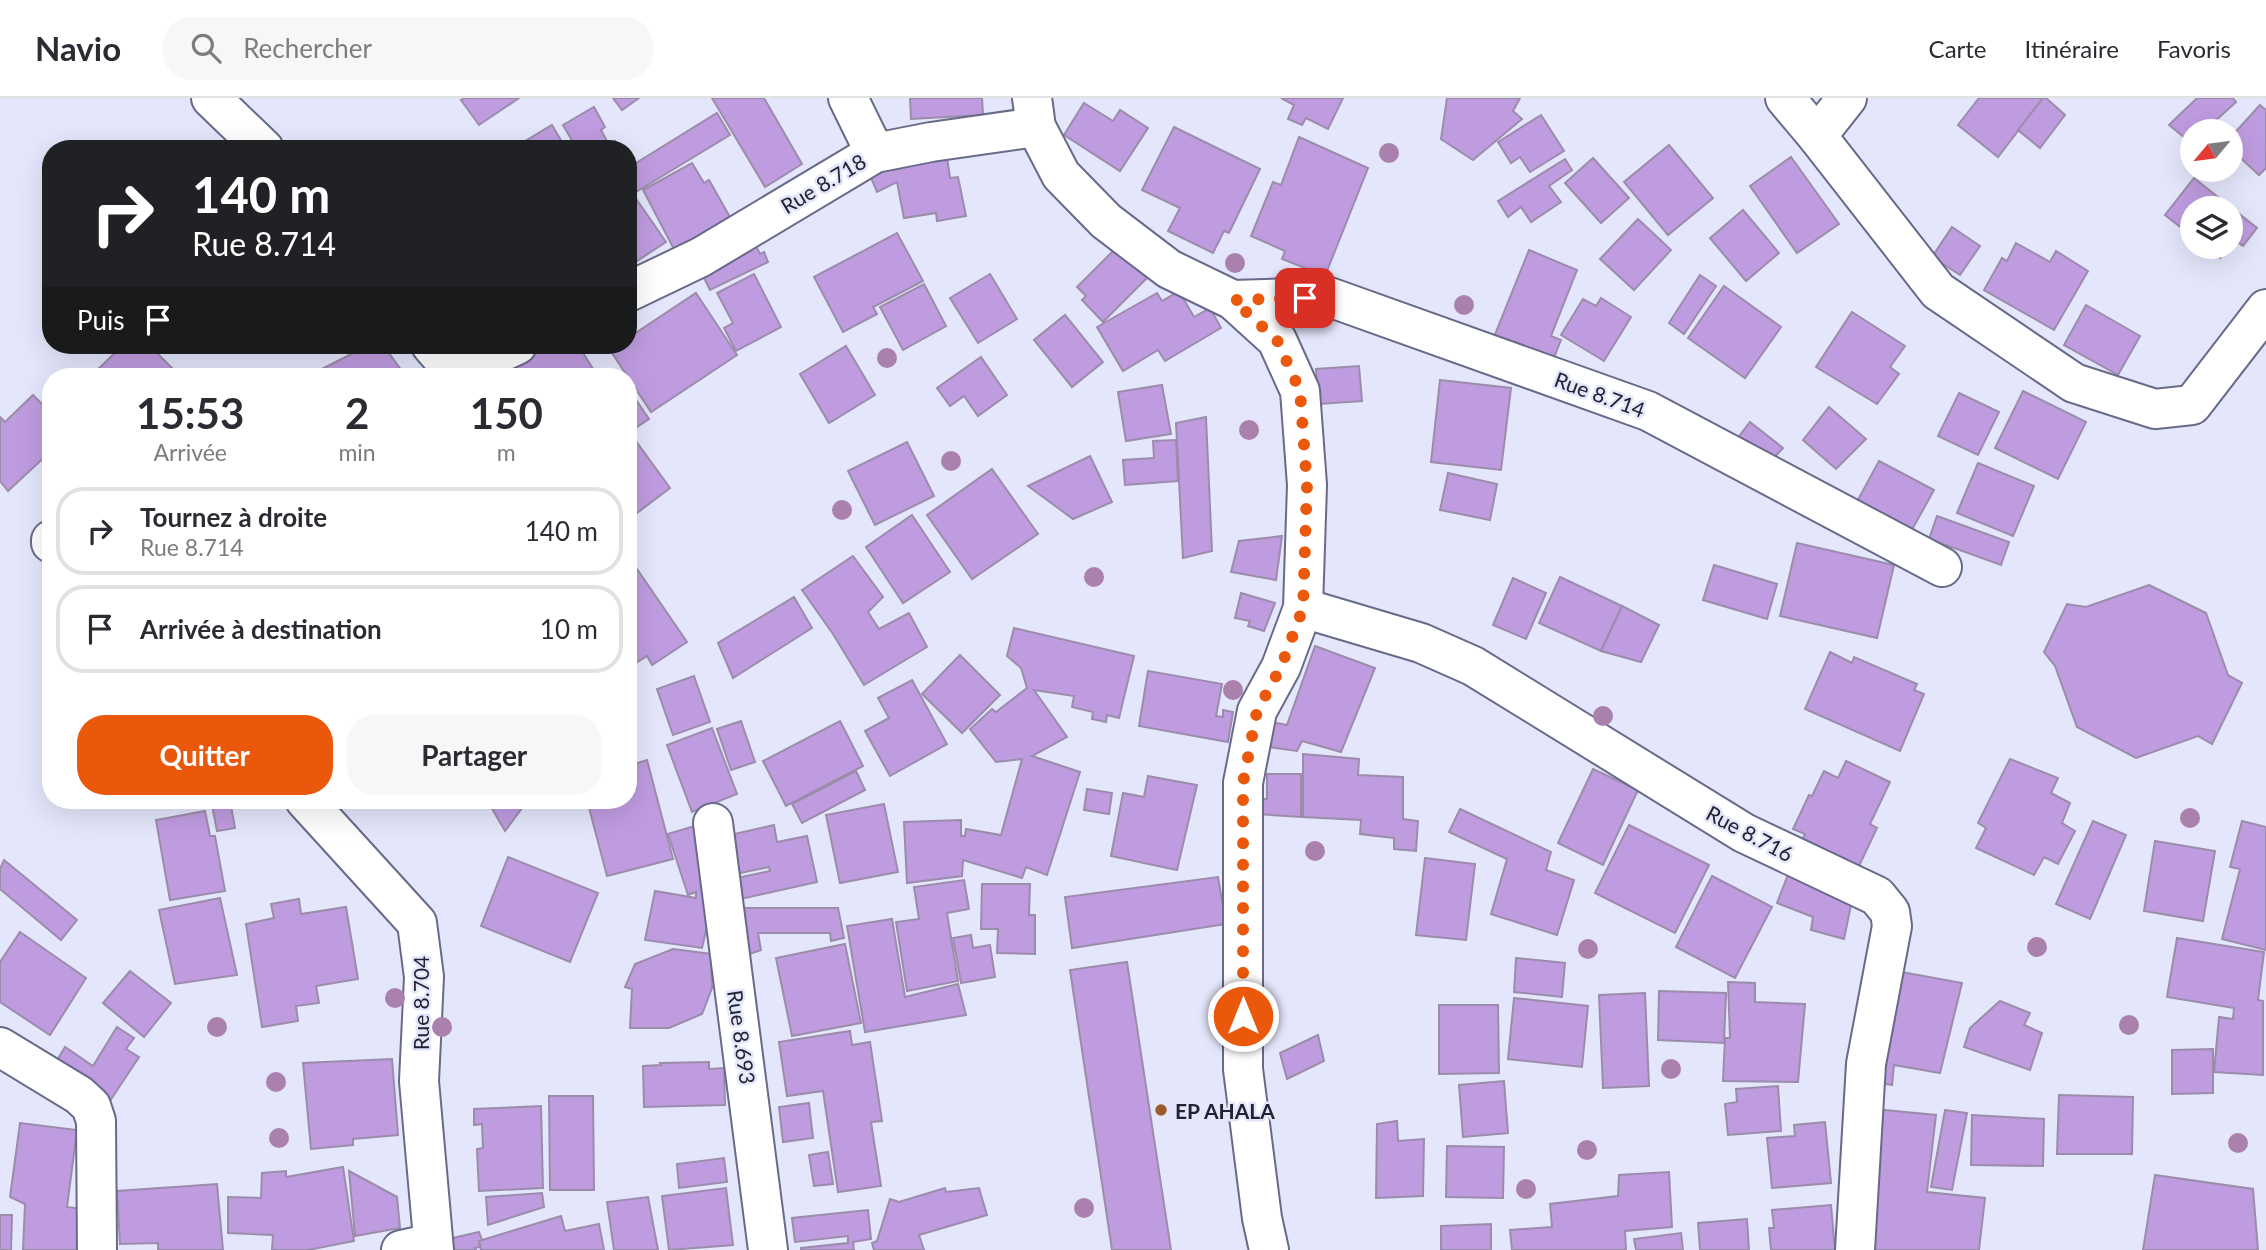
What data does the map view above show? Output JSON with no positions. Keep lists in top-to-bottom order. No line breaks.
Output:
{"streets":{"street":["Rue 8.718","Rue 8.714","Rue 8.716","Rue 8.704","Rue 8.693"]},"places":["EP AHALA"],"north":"bottom left","page":{"header":"Navio","search":"Rechercher","nav":["Carte","Itinéraire","Favoris"],"turn":["140 m","Rue 8.714"],"then":"Puis","eta":["15:53","Arrivée","2","min","150","m"],"list":[{"name":"Tournez à droite","note":"Rue 8.714","value":"140 m"},{"name":"Arrivée à destination","value":"10 m"}],"buttons":["Quitter","Partager"]}}
